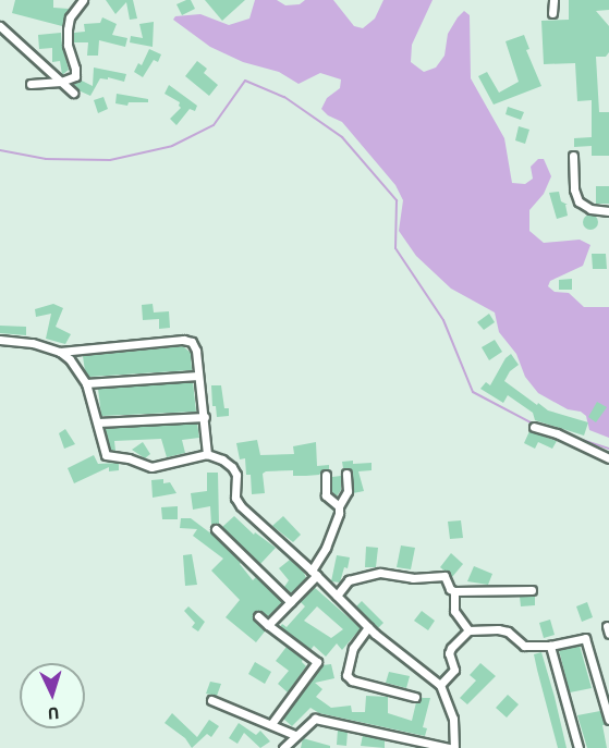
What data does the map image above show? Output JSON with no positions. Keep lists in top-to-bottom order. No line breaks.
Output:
{"north":"bottom"}
